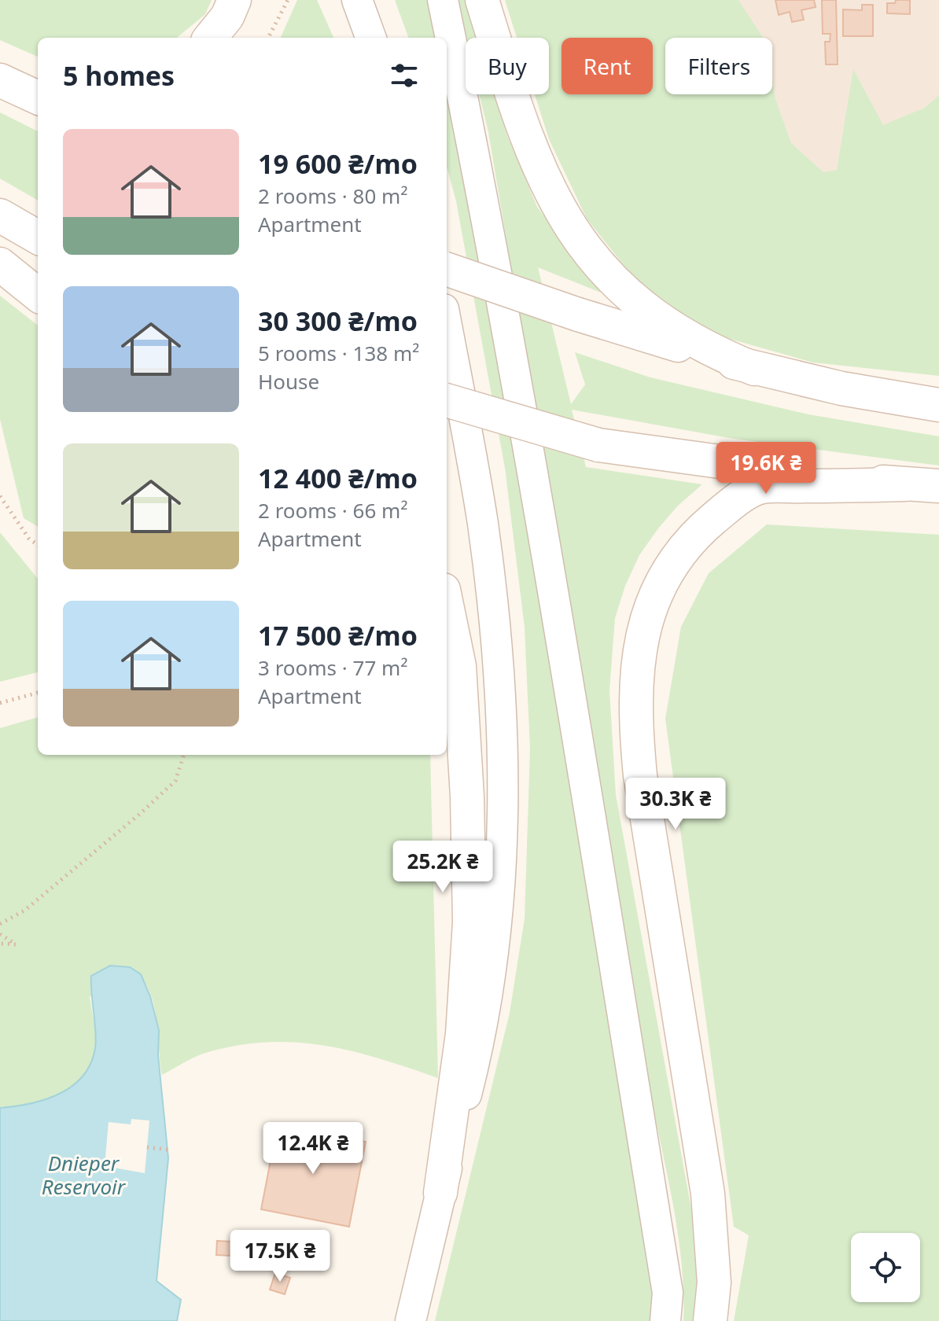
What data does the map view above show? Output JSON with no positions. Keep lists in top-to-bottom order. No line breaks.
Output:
{"water":["Dnieper Reservoir"],"page":{"chip":["Buy","Rent","Filters"],"heading":"5 homes","list":[{"name":"19 600 ₴/mo","note":"2 rooms · 80 m² · Apartment"},{"name":"30 300 ₴/mo","note":"5 rooms · 138 m² · House"},{"name":"12 400 ₴/mo","note":"2 rooms · 66 m² · Apartment"},{"name":"17 500 ₴/mo","note":"3 rooms · 77 m² · Apartment"}],"price":["19.6K ₴","30.3K ₴","25.2K ₴","12.4K ₴","17.5K ₴"]}}
